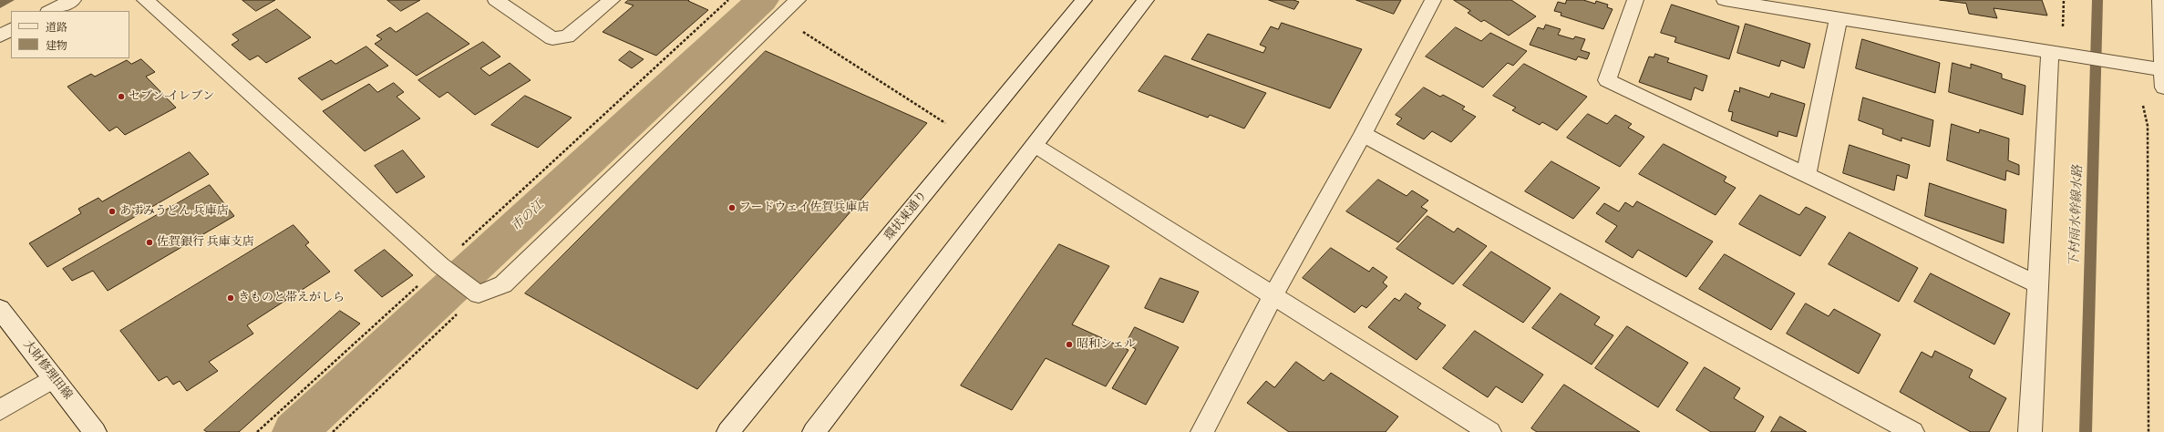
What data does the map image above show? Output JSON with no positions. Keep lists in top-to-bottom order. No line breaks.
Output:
{"streets":{"street":["環状東通り","大財修理田線"]},"water":["市の江","下村雨水幹線水路"],"places":["セブン-イレブン","フードウェイ佐賀兵庫店","あずみうどん 兵庫店","佐賀銀行 兵庫支店","きものと帯えがしら","昭和シェル"],"legend":["道路","建物"]}
